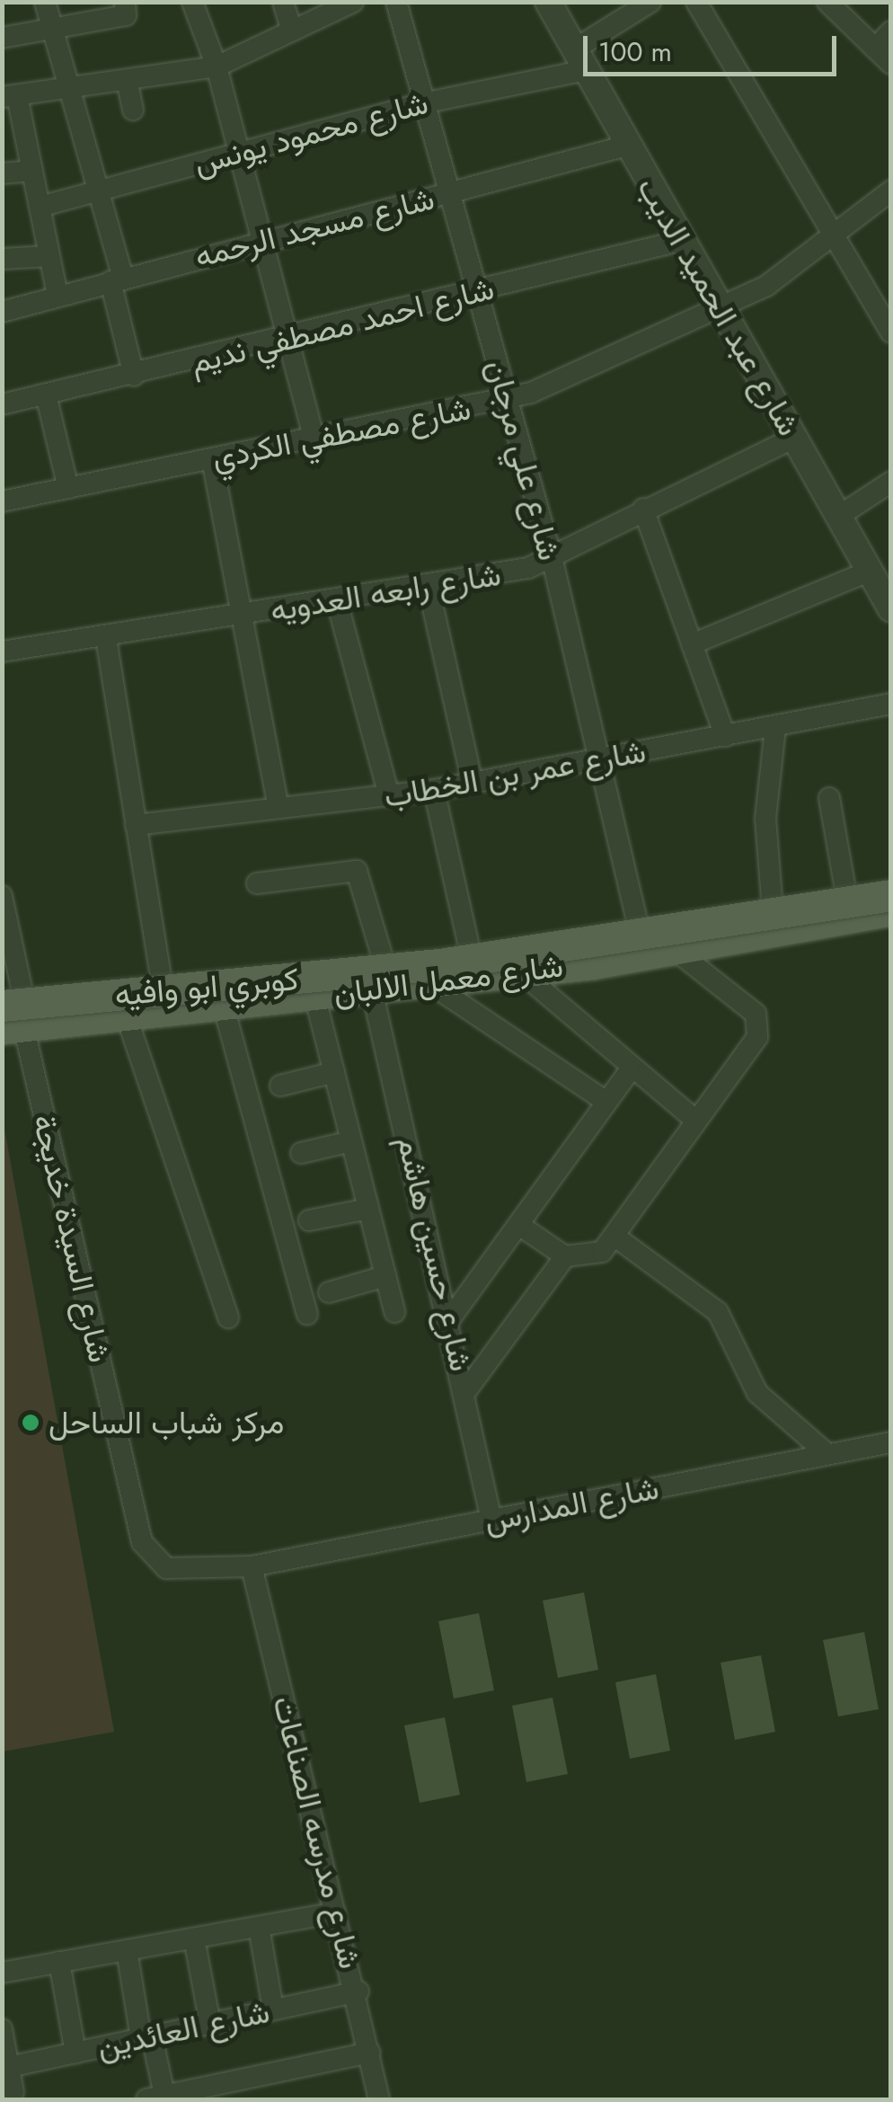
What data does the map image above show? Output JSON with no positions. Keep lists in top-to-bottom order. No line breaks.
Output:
{"streets":{"main road":["شارع معمل الالبان","كوبري ابو وافيه"],"street":["شارع محمود يونس","شارع مسجد الرحمه","شارع عبد الحميد الديب","شارع احمد مصطفي نديم","شارع مصطفي الكردي","شارع علي مرجان","شارع رابعه العدويه","شارع عمر بن الخطاب","شارع السيدة خديجة","شارع حسين هاشم","شارع المدارس","شارع مدرسه الصناعات","شارع العائدين"]},"crossings":[["شارع محمود يونس","شارع عبد الحميد الديب"],["شارع محمود يونس","شارع علي مرجان"],["شارع مسجد الرحمه","شارع عبد الحميد الديب"],["شارع مسجد الرحمه","شارع علي مرجان"],["شارع عبد الحميد الديب","شارع احمد مصطفي نديم"],["شارع عبد الحميد الديب","شارع مصطفي الكردي"],["شارع عبد الحميد الديب","شارع رابعه العدويه"],["شارع احمد مصطفي نديم","شارع علي مرجان"],["شارع مصطفي الكردي","شارع علي مرجان"],["شارع علي مرجان","شارع رابعه العدويه"],["شارع علي مرجان","شارع عمر بن الخطاب"],["شارع علي مرجان","شارع معمل الالبان"],["شارع معمل الالبان","كوبري ابو وافيه"],["شارع معمل الالبان","شارع السيدة خديجة"],["شارع معمل الالبان","شارع حسين هاشم"],["كوبري ابو وافيه","شارع السيدة خديجة"],["شارع السيدة خديجة","شارع المدارس"],["شارع السيدة خديجة","شارع مدرسه الصناعات"],["شارع حسين هاشم","شارع المدارس"],["شارع المدارس","شارع مدرسه الصناعات"],["شارع مدرسه الصناعات","شارع العائدين"]],"places":["مركز شباب الساحل"],"scale_bar":"100 m"}
